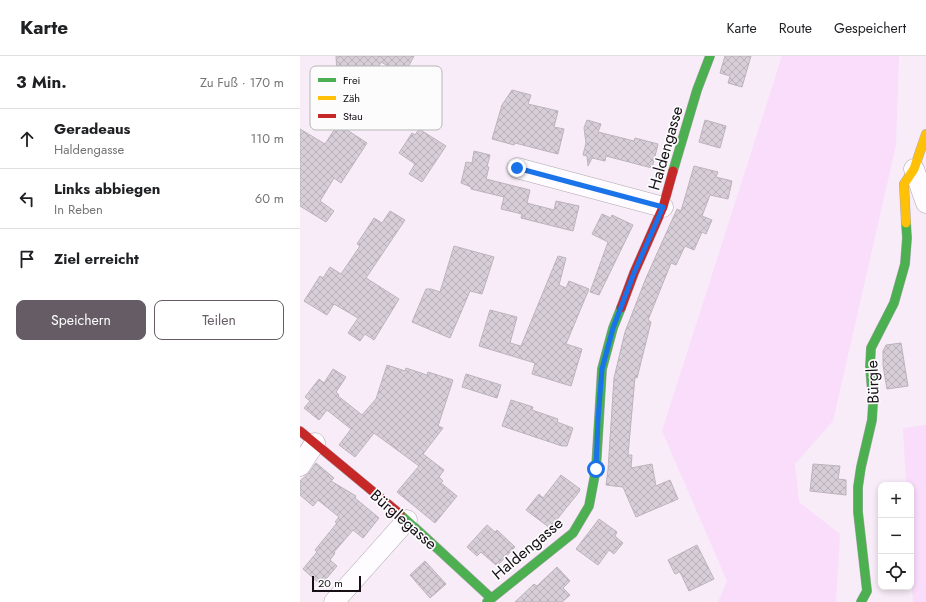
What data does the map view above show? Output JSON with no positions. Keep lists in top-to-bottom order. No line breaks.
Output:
{"streets":{"street":["Haldengasse","Bürgle","Bürglegasse"]},"crossings":[["Haldengasse","Bürglegasse"]],"legend":["Frei","Zäh","Stau"],"scale_bar":"20 m","page":{"header":"Karte","nav":["Karte","Route","Gespeichert"],"heading":["3 Min.","Zu Fuß · 170 m"],"list":[["Geradeaus","Haldengasse","110 m"],["Links abbiegen","In Reben","60 m"],"Ziel erreicht"],"buttons":["Speichern","Teilen"],"map_buttons":["+","−"],"scale":"20 m"}}
